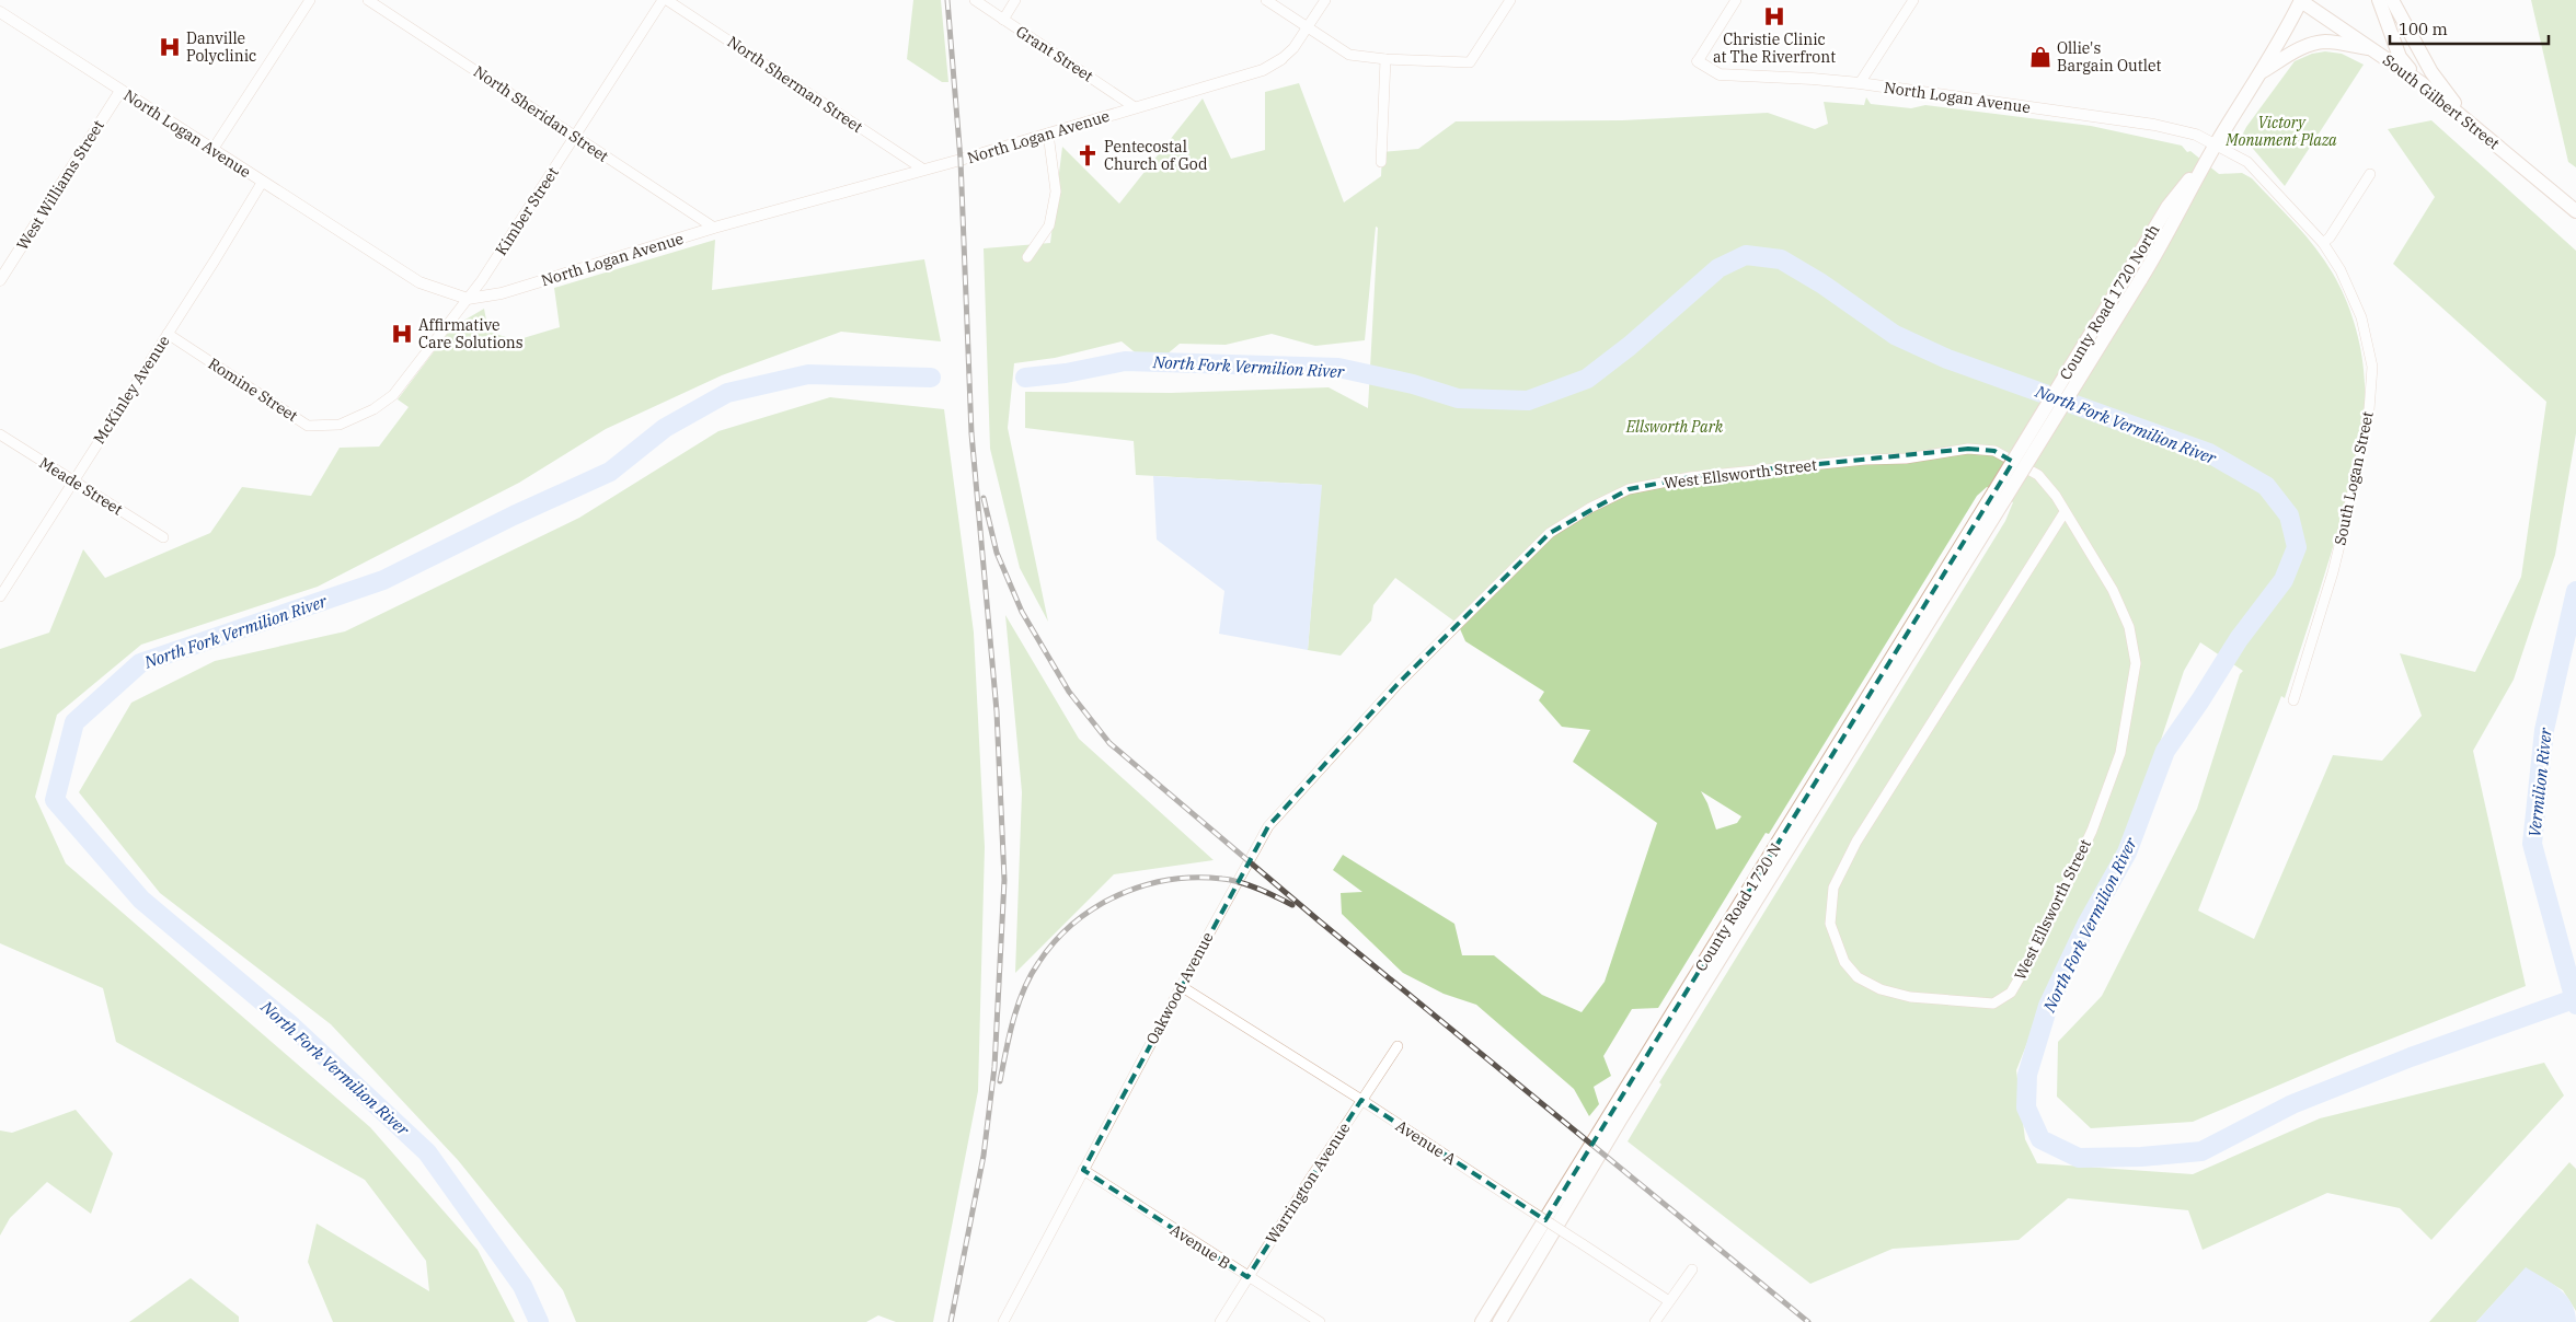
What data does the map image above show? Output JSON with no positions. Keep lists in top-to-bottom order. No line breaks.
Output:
{"streets":{"main road":["South Gilbert Street","County Road 1720 North","County Road 1720 N"],"street":["Grant Street","North Sherman Street","North Logan Avenue","North Sheridan Street","West Williams Street","Kimber Street","McKinley Avenue","Romine Street","West Ellsworth Street","South Logan Street","Meade Street","Oakwood Avenue","Avenue A","Warrington Avenue","Avenue B"]},"crossings":[["Grant Street","North Logan Avenue"],["North Sherman Street","North Logan Avenue"],["North Logan Avenue","North Sheridan Street"],["North Logan Avenue","West Williams Street"],["North Logan Avenue","Kimber Street"],["North Logan Avenue","County Road 1720 North"],["North Logan Avenue","McKinley Avenue"],["North Logan Avenue","South Logan Street"],["South Gilbert Street","County Road 1720 North"],["North Sheridan Street","Kimber Street"],["Kimber Street","Romine Street"],["County Road 1720 North","South Logan Street"],["County Road 1720 North","County Road 1720 N"],["McKinley Avenue","Romine Street"],["McKinley Avenue","Meade Street"],["West Ellsworth Street","Oakwood Avenue"],["Oakwood Avenue","Avenue A"],["Oakwood Avenue","Avenue B"],["Avenue A","Warrington Avenue"],["Warrington Avenue","Avenue B"]],"water":["North Fork Vermilion River","Vermilion River"],"parks":["Victory Monument Plaza","Ellsworth Park"],"places":{"hospital":["Christie Clinic at The Riverfront","Danville Polyclinic","Affirmative Care Solutions"],"shop":["Ollie's Bargain Outlet"],"church":["Pentecostal Church of God"]},"scale_bar":"100 m"}
